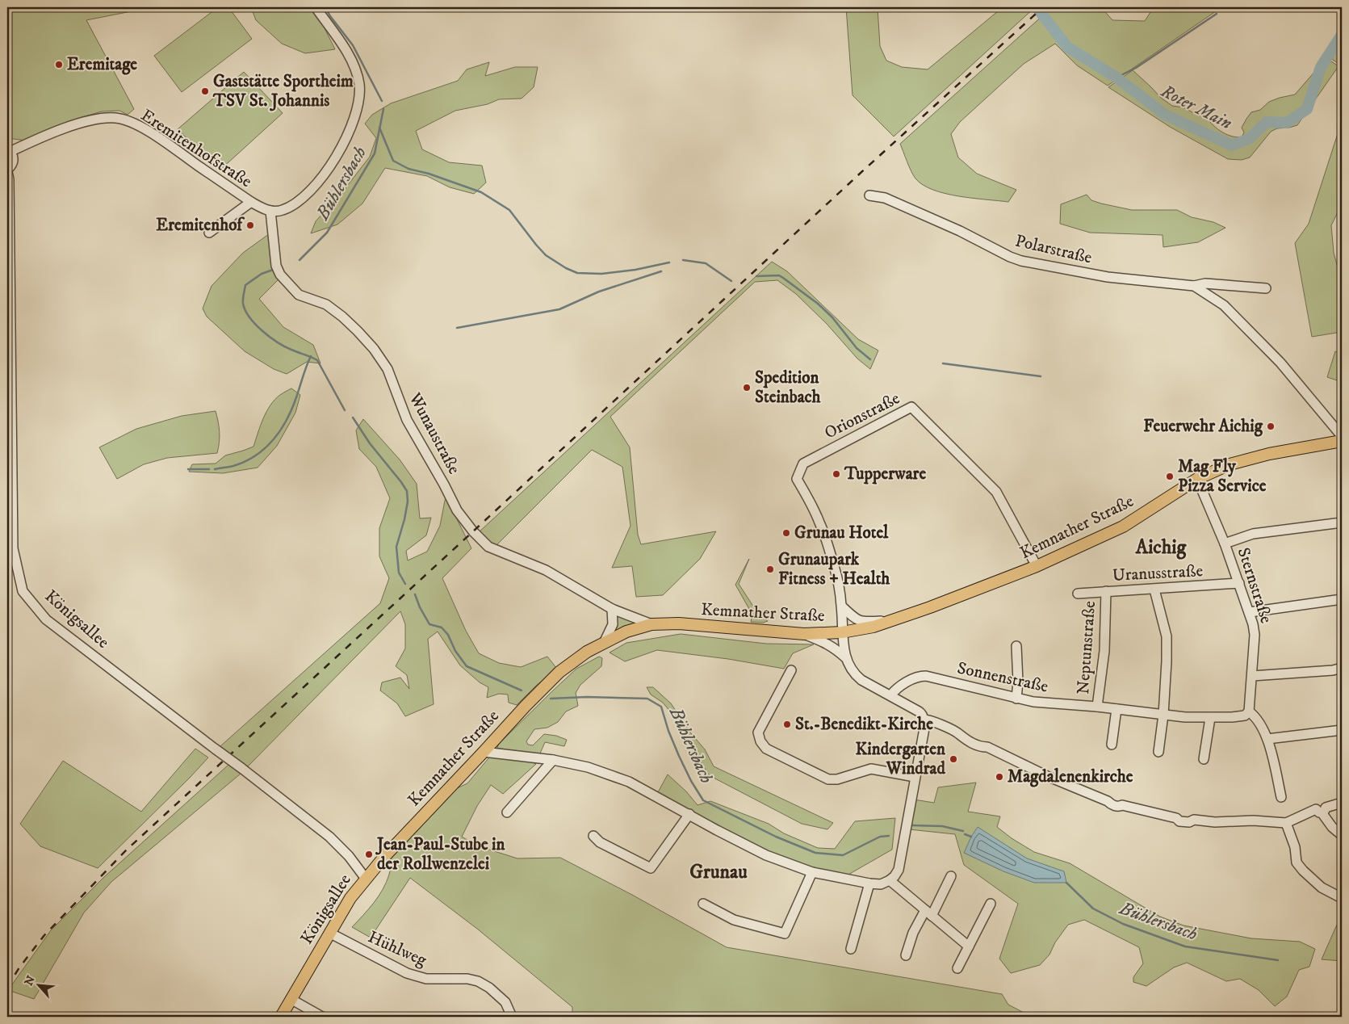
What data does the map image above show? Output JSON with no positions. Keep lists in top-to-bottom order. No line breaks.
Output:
{"streets":{"main road":["Kemnather Straße","Königsallee"],"street":["Eremitenhofstraße","Polarstraße","Orionstraße","Wunaustraße","Uranusstraße","Sternstraße","Neptunstraße","Sonnenstraße","Hühlweg"]},"crossings":[["Eremitenhofstraße","Wunaustraße"],["Eremitenhofstraße","Königsallee"],["Orionstraße","Kemnather Straße"],["Wunaustraße","Kemnather Straße"],["Kemnather Straße","Sternstraße"],["Kemnather Straße","Königsallee"],["Uranusstraße","Sternstraße"],["Uranusstraße","Neptunstraße"],["Sternstraße","Sonnenstraße"],["Königsallee","Hühlweg"],["Neptunstraße","Sonnenstraße"]],"districts":["Aichig","Grunau"],"water":["Roter Main","Bühlersbach"],"places":["Eremitage","Gaststätte Sportheim TSV St. Johannis","Eremitenhof","Spedition Steinbach","Feuerwehr Aichig","Tupperware","Mag Fly Pizza Service","Grunau Hotel","Grunaupark Fitness + Health","St.-Benedikt-Kirche","Kindergarten Windrad","Magdalenenkirche","Jean-Paul-Stube in der Rollwenzelei"],"north":"top left"}
